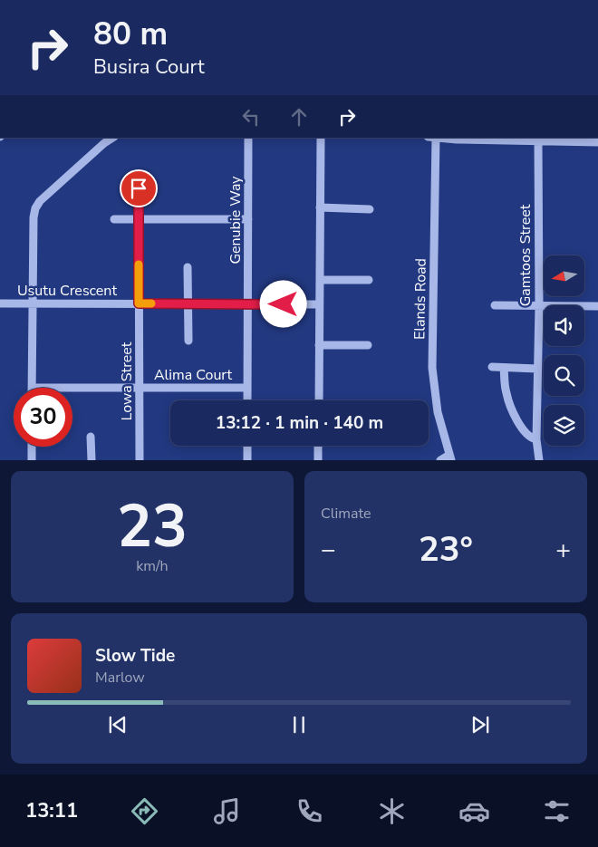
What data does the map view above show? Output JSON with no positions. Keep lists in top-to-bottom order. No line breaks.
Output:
{"streets":{"street":["Genubie Way","Gamtoos Street","Usutu Crescent","Elands Road","Alima Court","Lowa Street"]},"crossings":[["Genubie Way","Usutu Crescent"],["Genubie Way","Alima Court"],["Usutu Crescent","Lowa Street"],["Alima Court","Lowa Street"]],"north":"left","page":{"turn":["80 m","Busira Court"],"limit":"30","trip":"13:12 · 1 min · 140 m","tile":[["23","km/h"],"Climate"],"heat":["−","23°","+"],"song":["Slow Tide","Marlow"],"tabs":"13:11"}}
